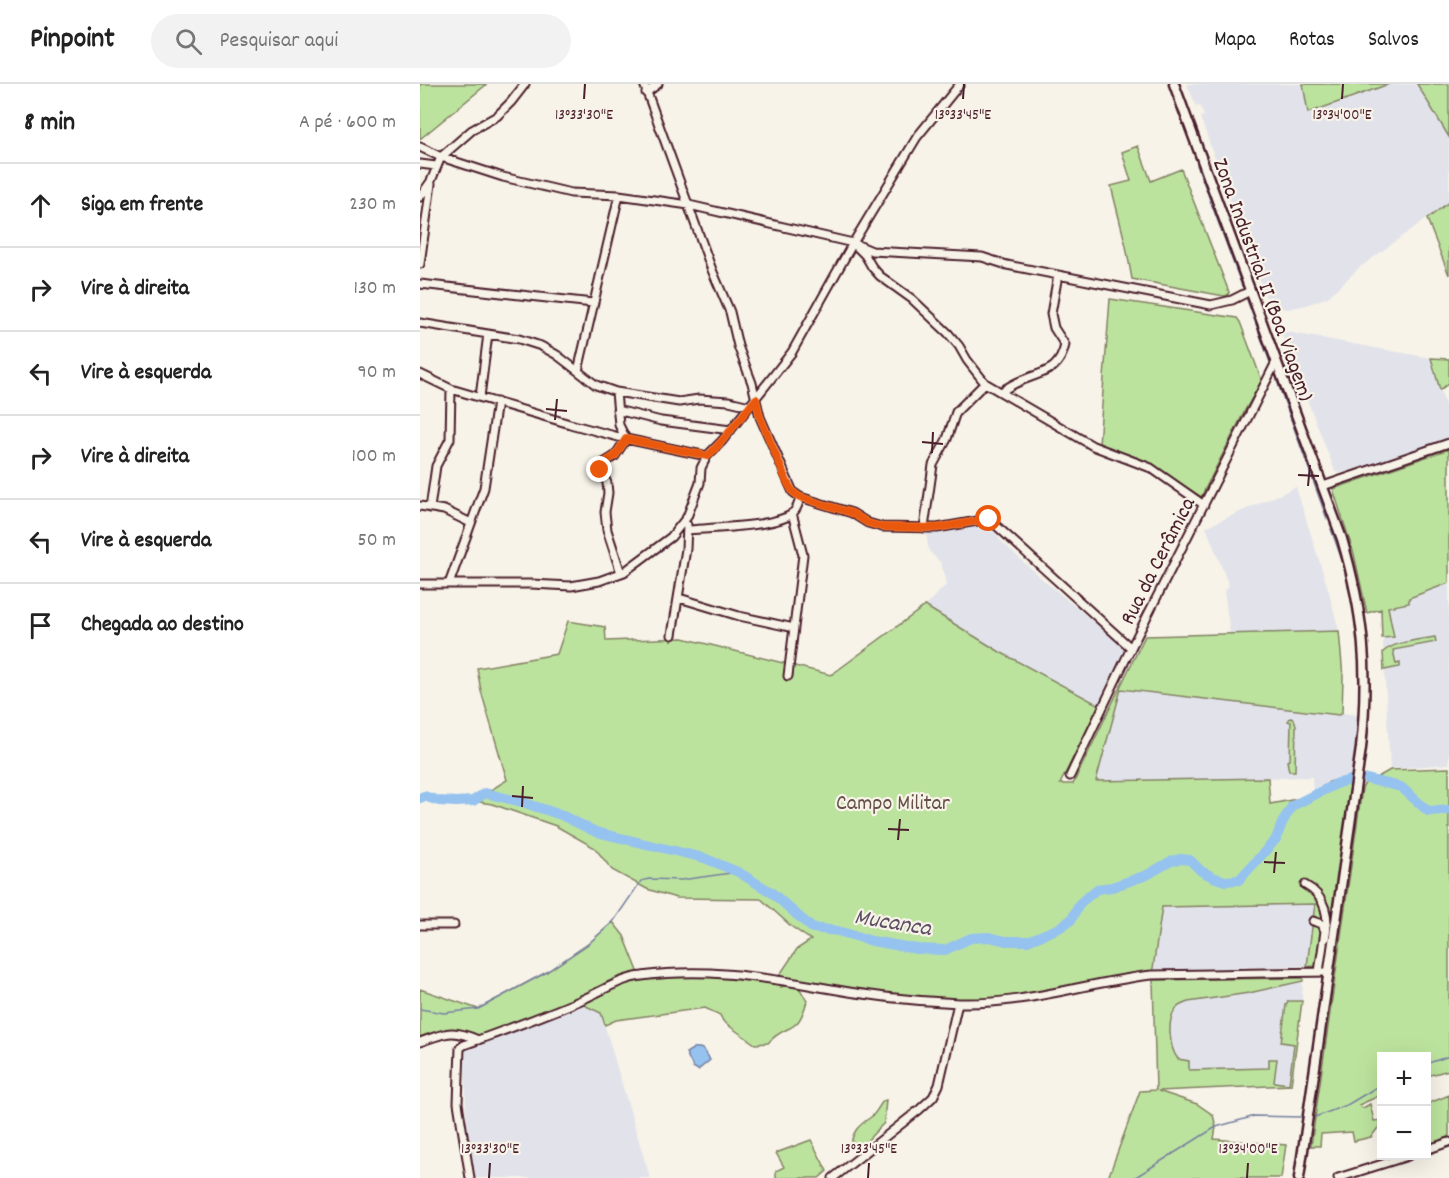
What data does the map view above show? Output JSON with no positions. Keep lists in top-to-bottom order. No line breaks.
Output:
{"streets":{"main road":["Zona Industrial II (Boa Viagem)"],"street":["Rua da Cerâmica"]},"crossings":[["Zona Industrial II (Boa Viagem)","Rua da Cerâmica"]],"water":["Mucanca"],"parks":["Campo Militar"],"page":{"header":"Pinpoint","search":"Pesquisar aqui","nav":["Mapa","Rotas","Salvos"],"heading":["8 min","A pé · 600 m"],"list":[["Siga em frente","230 m"],["Vire à direita","130 m"],["Vire à esquerda","90 m"],["Vire à direita","100 m"],["Vire à esquerda","50 m"],"Chegada ao destino"],"map_buttons":["+","−"]},"coordinates":["13°33'30\"E","13°33'45\"E","13°34'00\"E"]}
